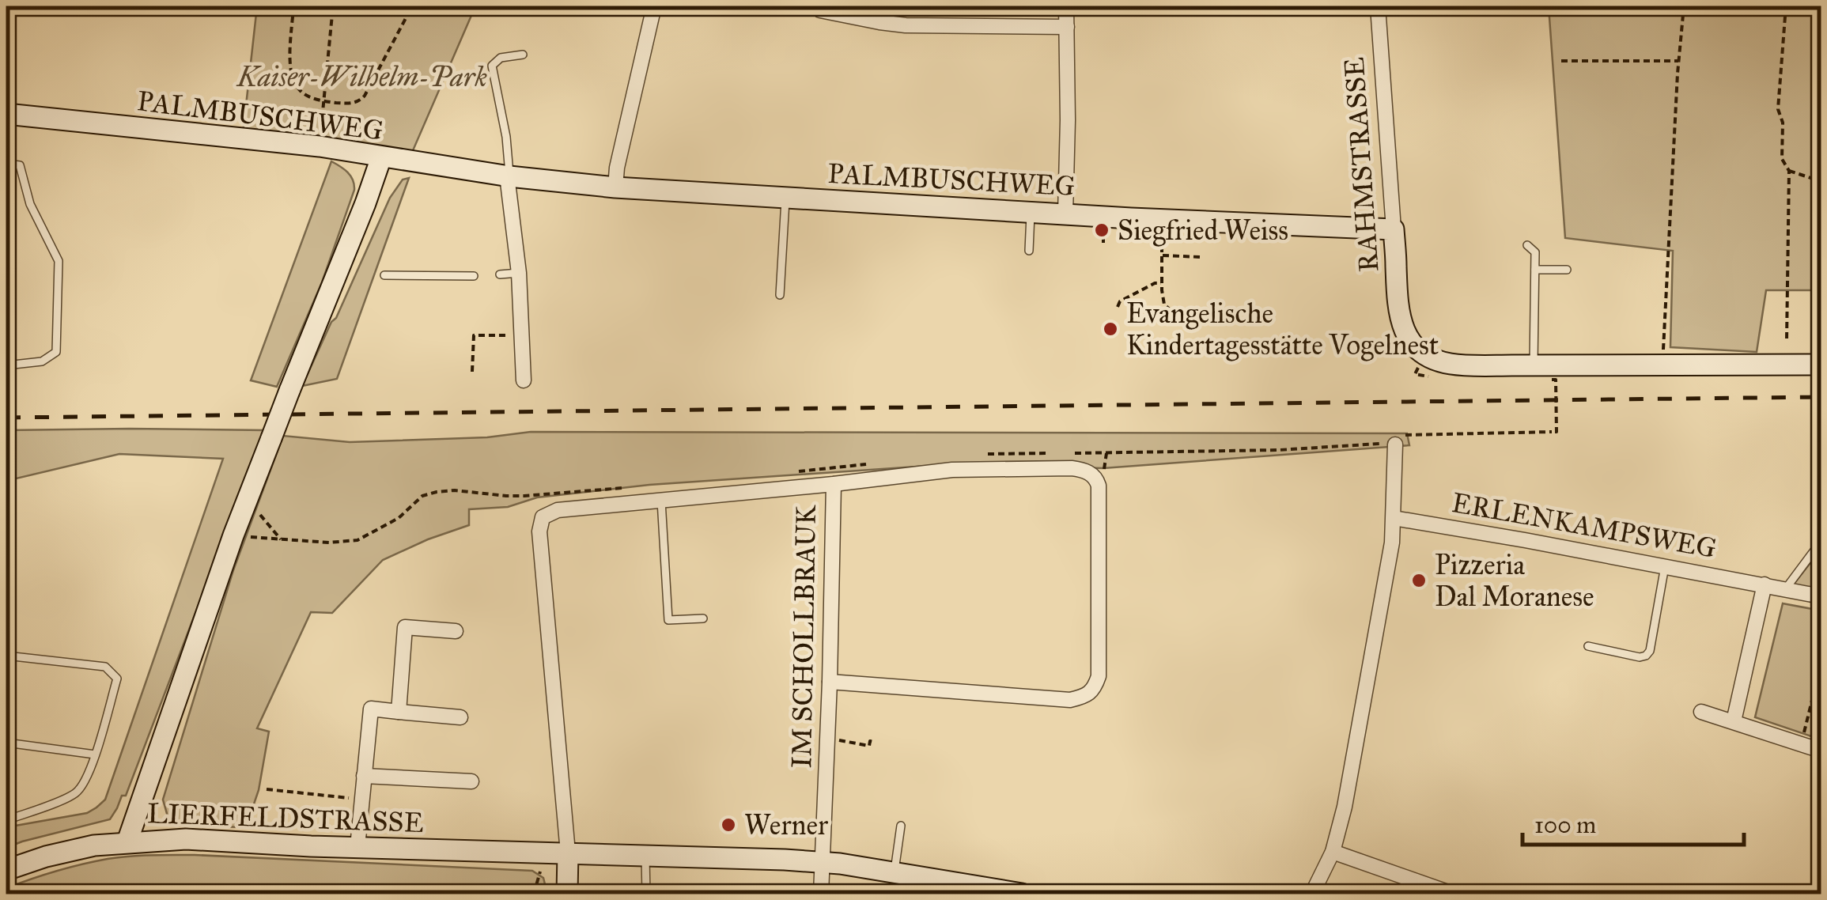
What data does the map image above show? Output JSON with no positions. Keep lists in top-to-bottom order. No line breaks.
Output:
{"streets":{"street":["PALMBUSCHWEG","RAHMSTRASSE","ERLENKAMPSWEG","IM SCHOLLBRAUK","LIERFELDSTRASSE"]},"crossings":[["PALMBUSCHWEG","RAHMSTRASSE"],["IM SCHOLLBRAUK","LIERFELDSTRASSE"]],"parks":["Kaiser-Wilhelm-Park"],"places":["Siegfried Weiss","Evangelische Kindertagesstätte Vogelnest","Pizzeria Dal Moranese","Werner"],"scale_bar":"100 m"}
